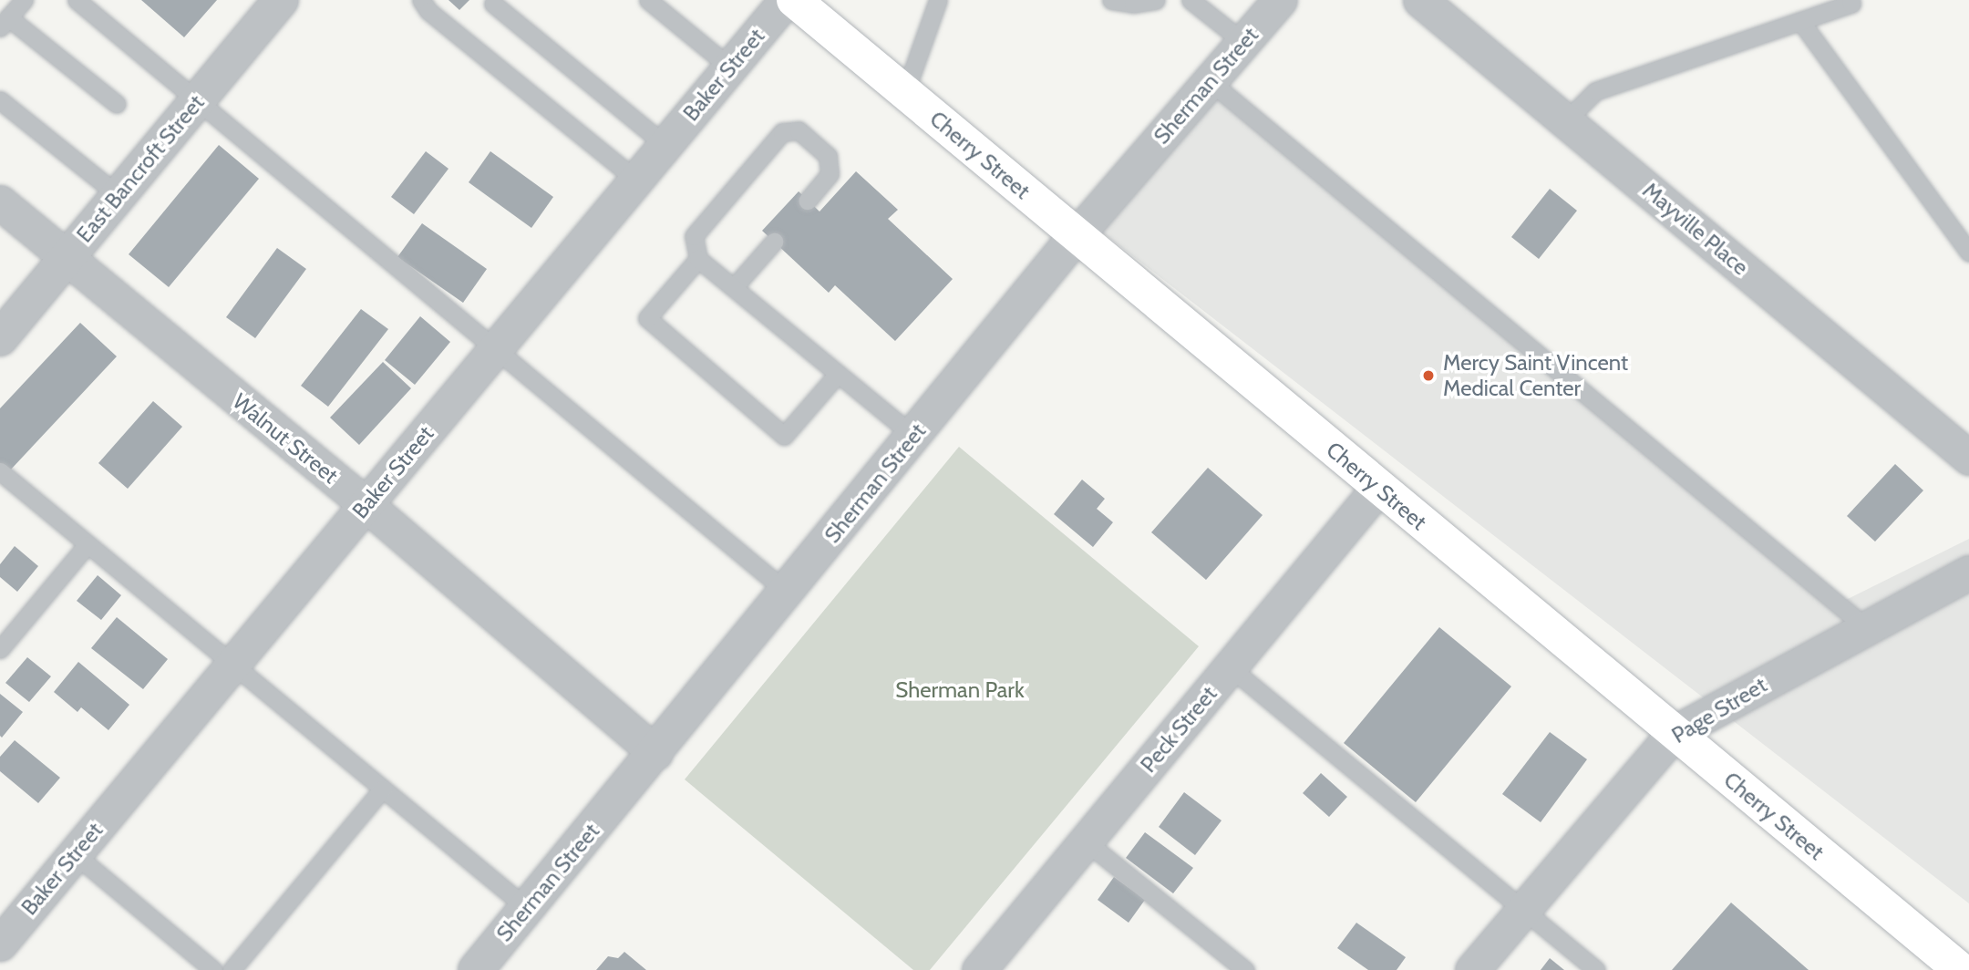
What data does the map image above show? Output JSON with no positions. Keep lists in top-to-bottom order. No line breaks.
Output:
{"streets":{"main road":["Cherry Street"],"street":["Baker Street","Sherman Street","East Bancroft Street","Mayville Place","Walnut Street","Page Street","Peck Street"]},"crossings":[["Baker Street","Walnut Street"],["Sherman Street","Cherry Street"],["Sherman Street","Walnut Street"],["Cherry Street","Page Street"],["Cherry Street","Peck Street"],["East Bancroft Street","Walnut Street"]],"parks":["Sherman Park"],"places":["Mercy Saint Vincent Medical Center"]}
